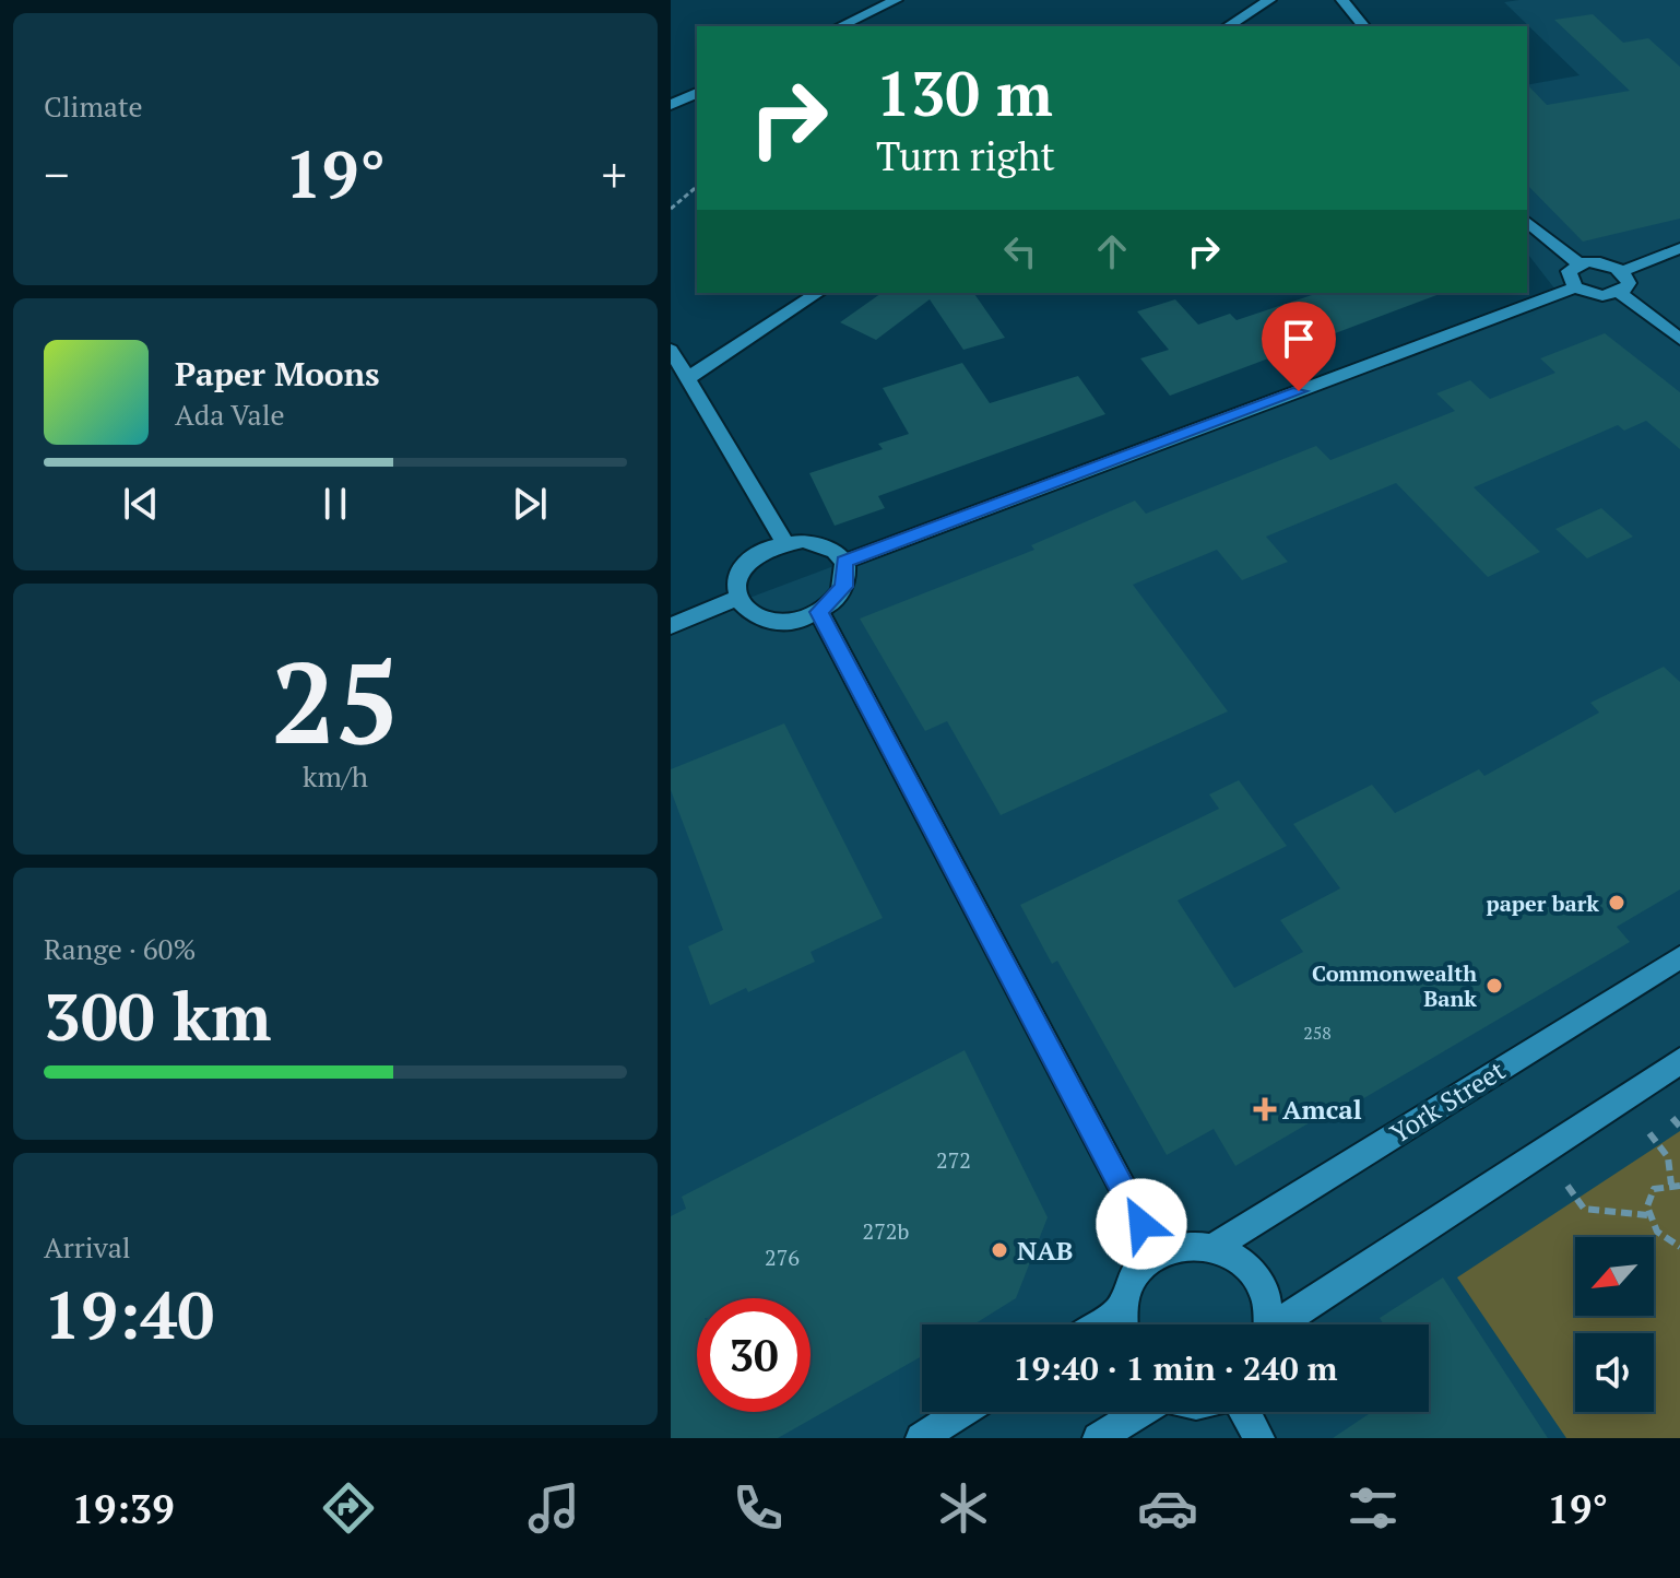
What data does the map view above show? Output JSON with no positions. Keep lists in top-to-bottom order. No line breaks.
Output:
{"streets":{"street":["York Street"]},"places":{"other":["paper bark","Commonwealth Bank","NAB"],"health":["Amcal"]},"house_numbers":["258","272","272b","276"],"north":"bottom left","page":{"tile":["Climate",["25","km/h"],["Range · 60%","300 km"],["Arrival","19:40"]],"turn":["130 m","Turn right"],"heat":["−","19°","+"],"song":["Paper Moons","Ada Vale"],"limit":"30","trip":"19:40 · 1 min · 240 m","tabs":["19:39","19°"]}}
